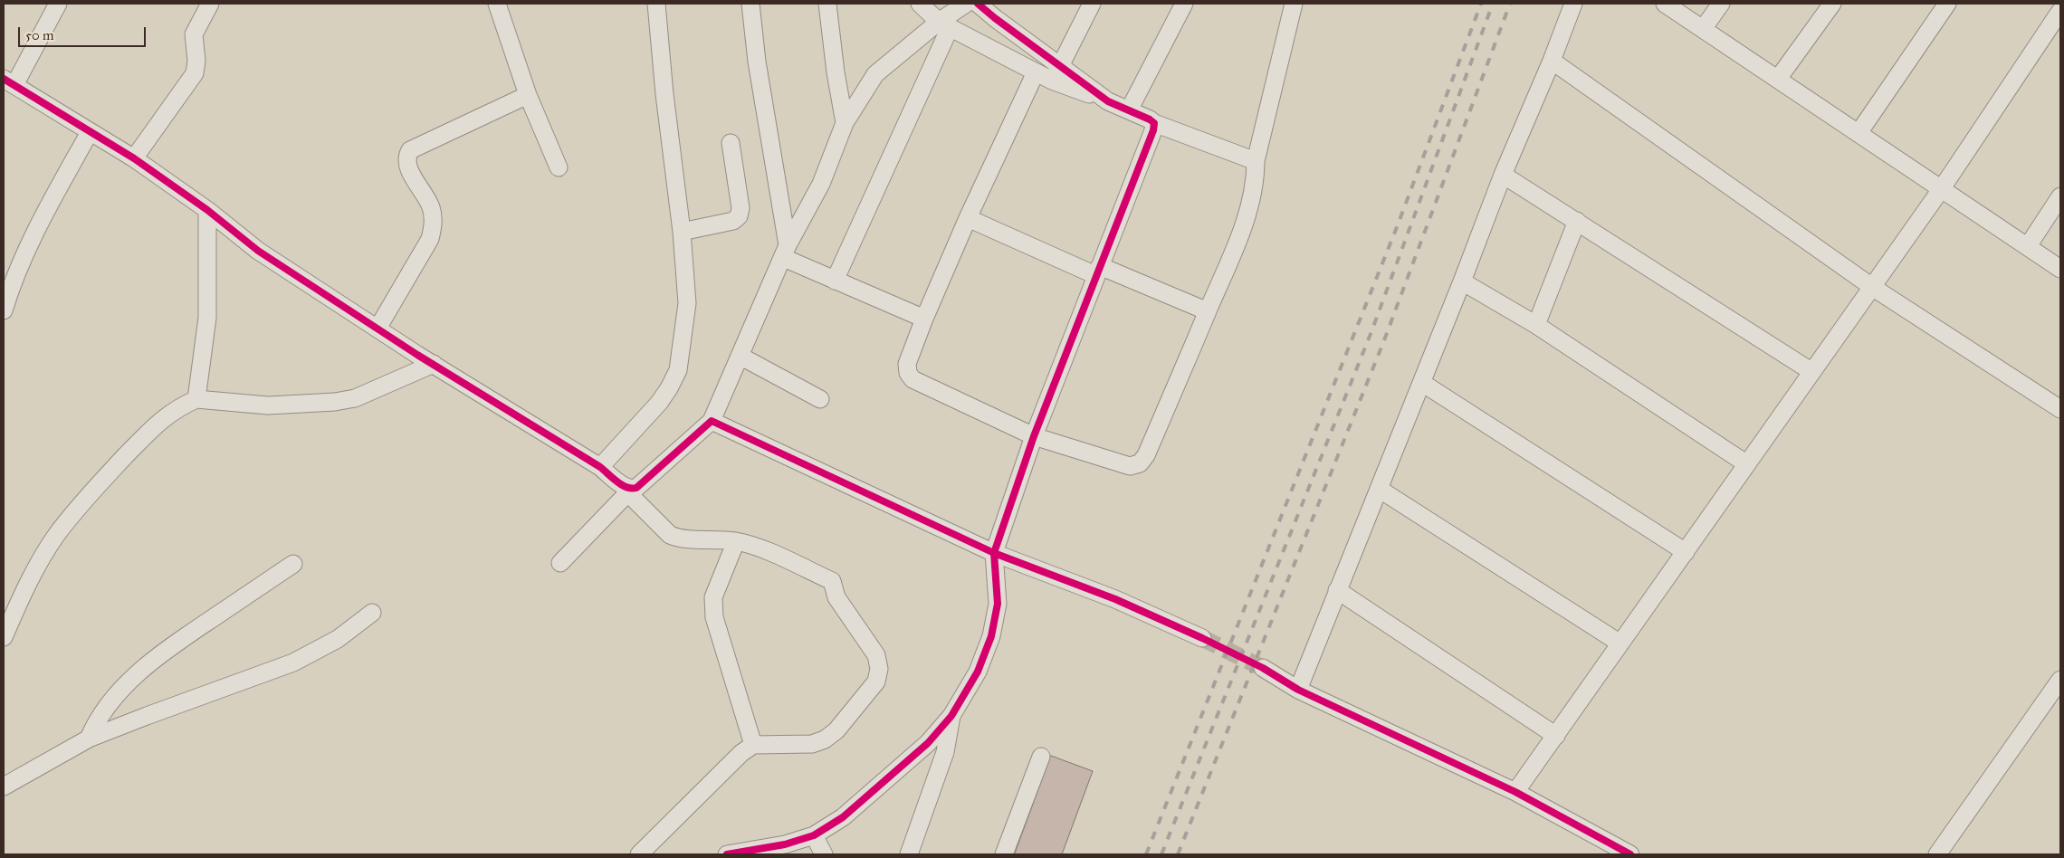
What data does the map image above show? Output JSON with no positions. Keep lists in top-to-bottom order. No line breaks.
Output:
{"scale_bar":"50 m"}
